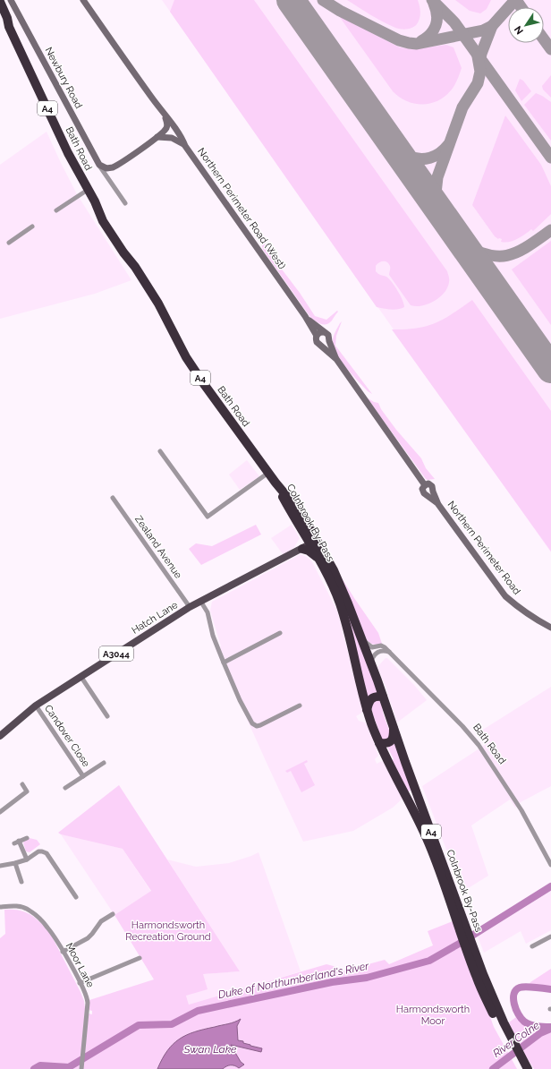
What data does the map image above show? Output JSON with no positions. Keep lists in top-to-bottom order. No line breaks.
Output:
{"streets":{"highway":["A4","Bath Road","Colnbrook By-Pass"],"main road":["Hatch Lane","A3044"],"street":["Newbury Road","Northern Perimeter Road (West)","Zealand Avenue","Northern Perimeter Road","Candover Close","Moor Lane"]},"crossings":[["Bath Road","Colnbrook By-Pass"],["Colnbrook By-Pass","Hatch Lane"],["Zealand Avenue","Hatch Lane"],["Hatch Lane","Candover Close"]],"water":["Duke of Northumberland's River","River Colne","Swan Lake"],"parks":["Harmondsworth Recreation Ground","Harmondsworth Moor"],"north":"bottom left"}
